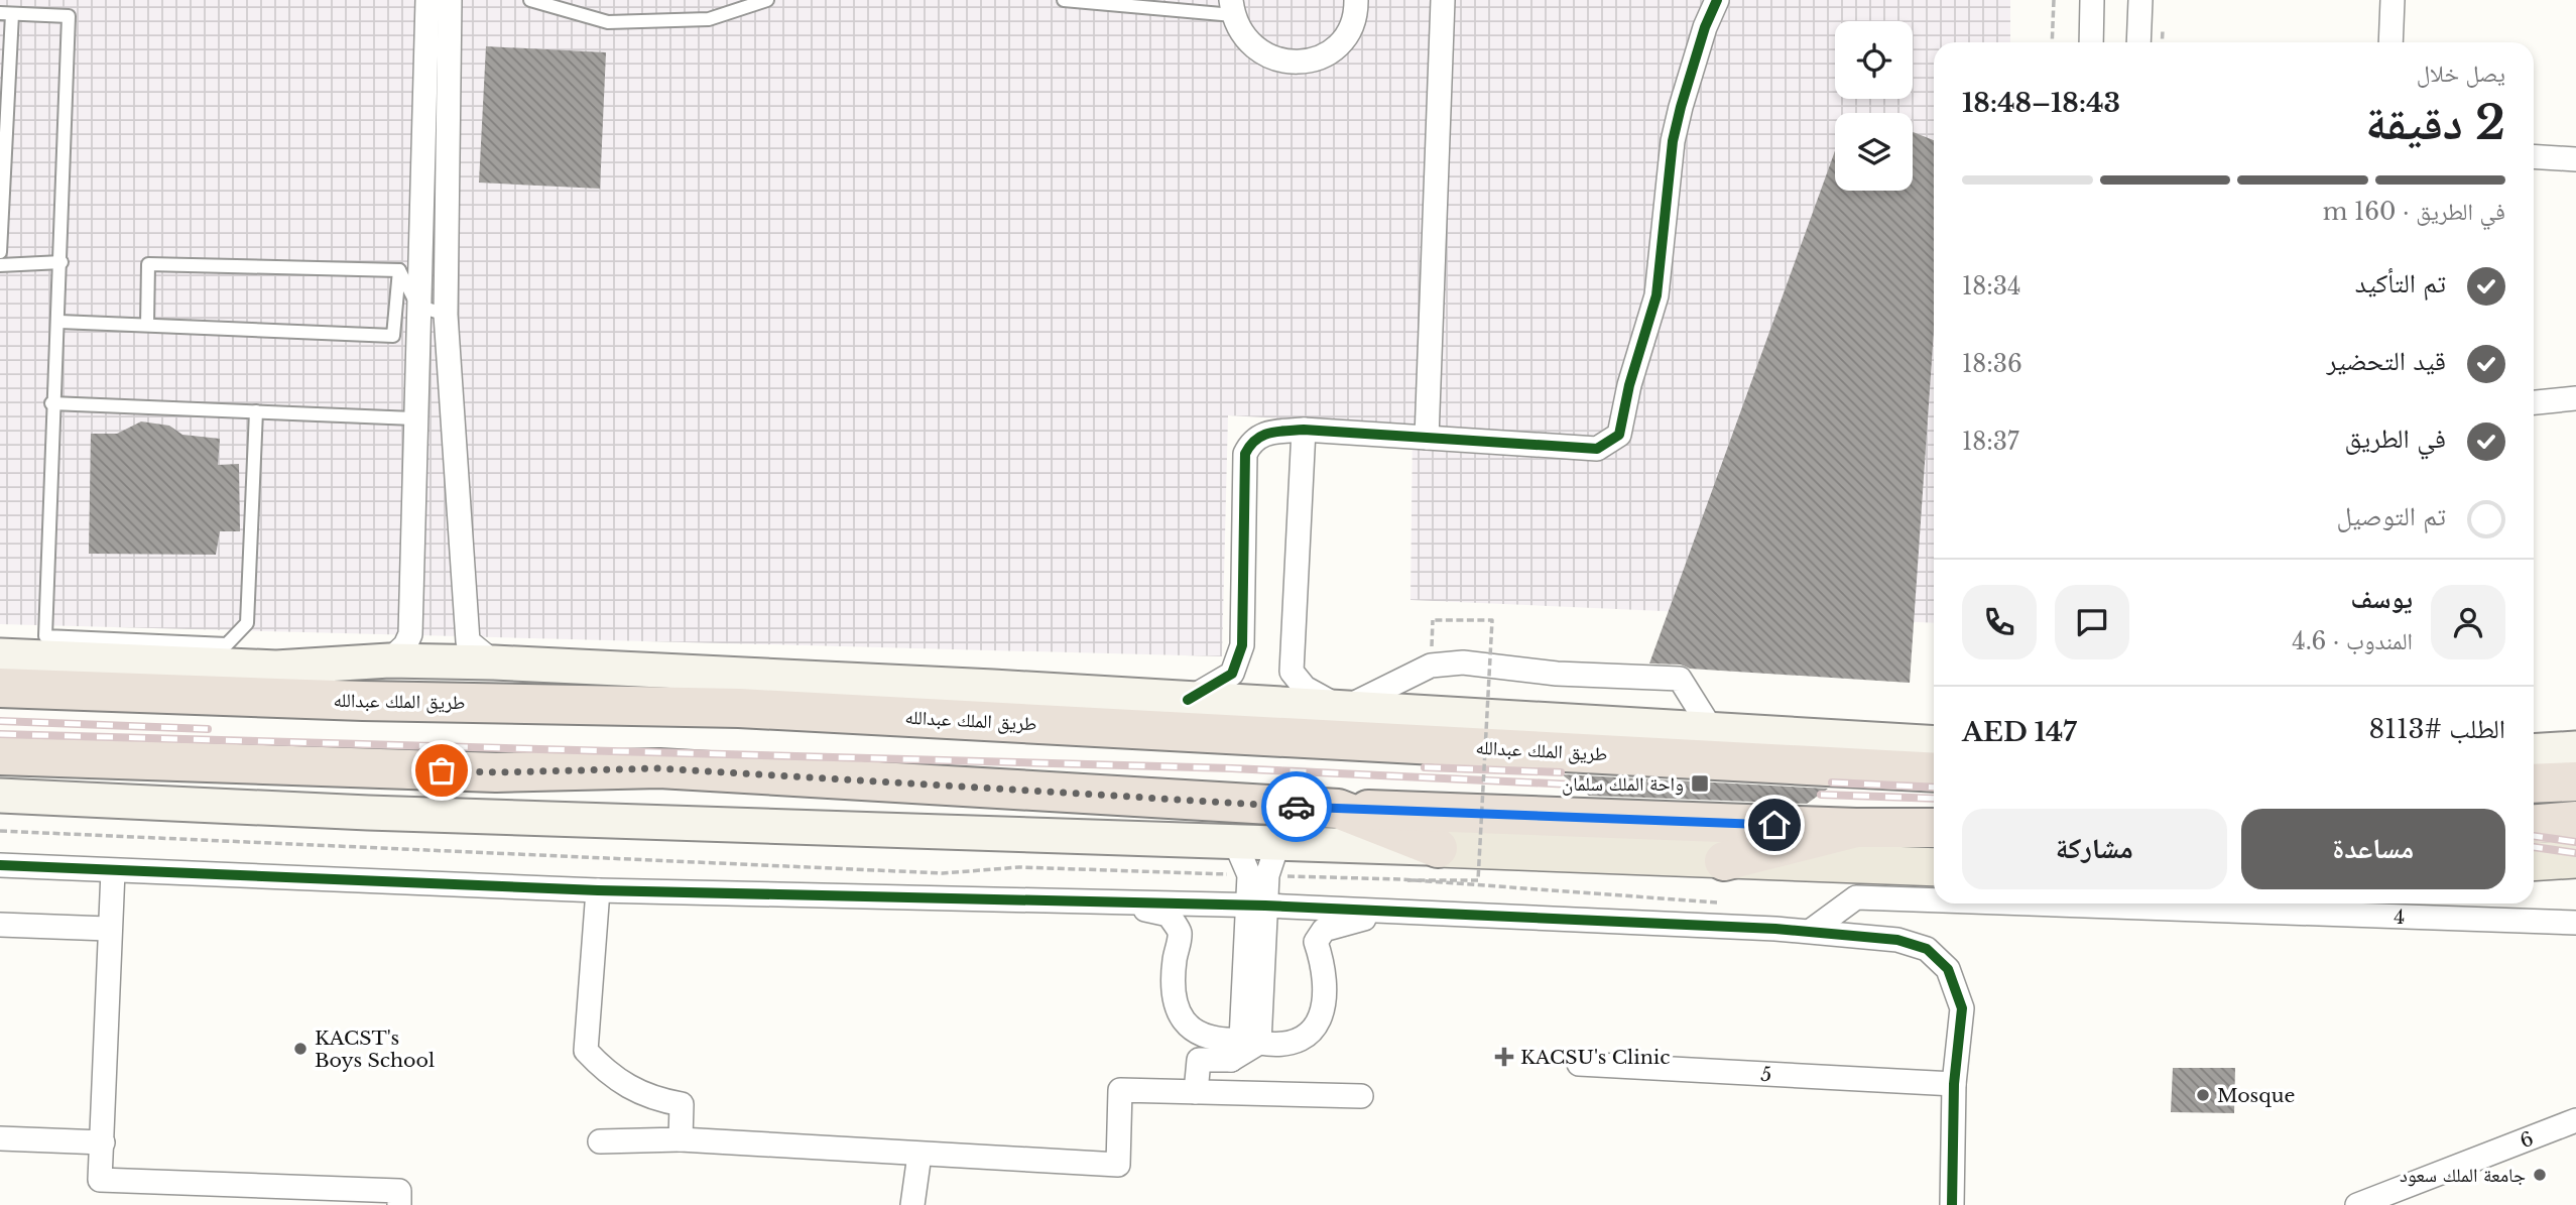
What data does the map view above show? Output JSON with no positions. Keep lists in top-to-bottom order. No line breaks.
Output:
{"streets":{"highway":["طريق الملك عبدالله"],"street":["4","5","6"]},"places":{"transit":["واحة الملك سلمان"],"other":["KACST's Boys School","Mosque","جامعة الملك سعود"],"health":["KACSU's Clinic"]},"page":{"heading":["2 دقيقة","يصل خلال","18:43–18:48"],"panel":["يوسف","المندوب · 4.6","الطلب #8113","AED 147"],"bar":"في الطريق · 160 m","list":[["تم التأكيد","18:34"],["قيد التحضير","18:36"],["في الطريق","18:37"],"تم التوصيل"],"buttons":["مساعدة","مشاركة"]}}
